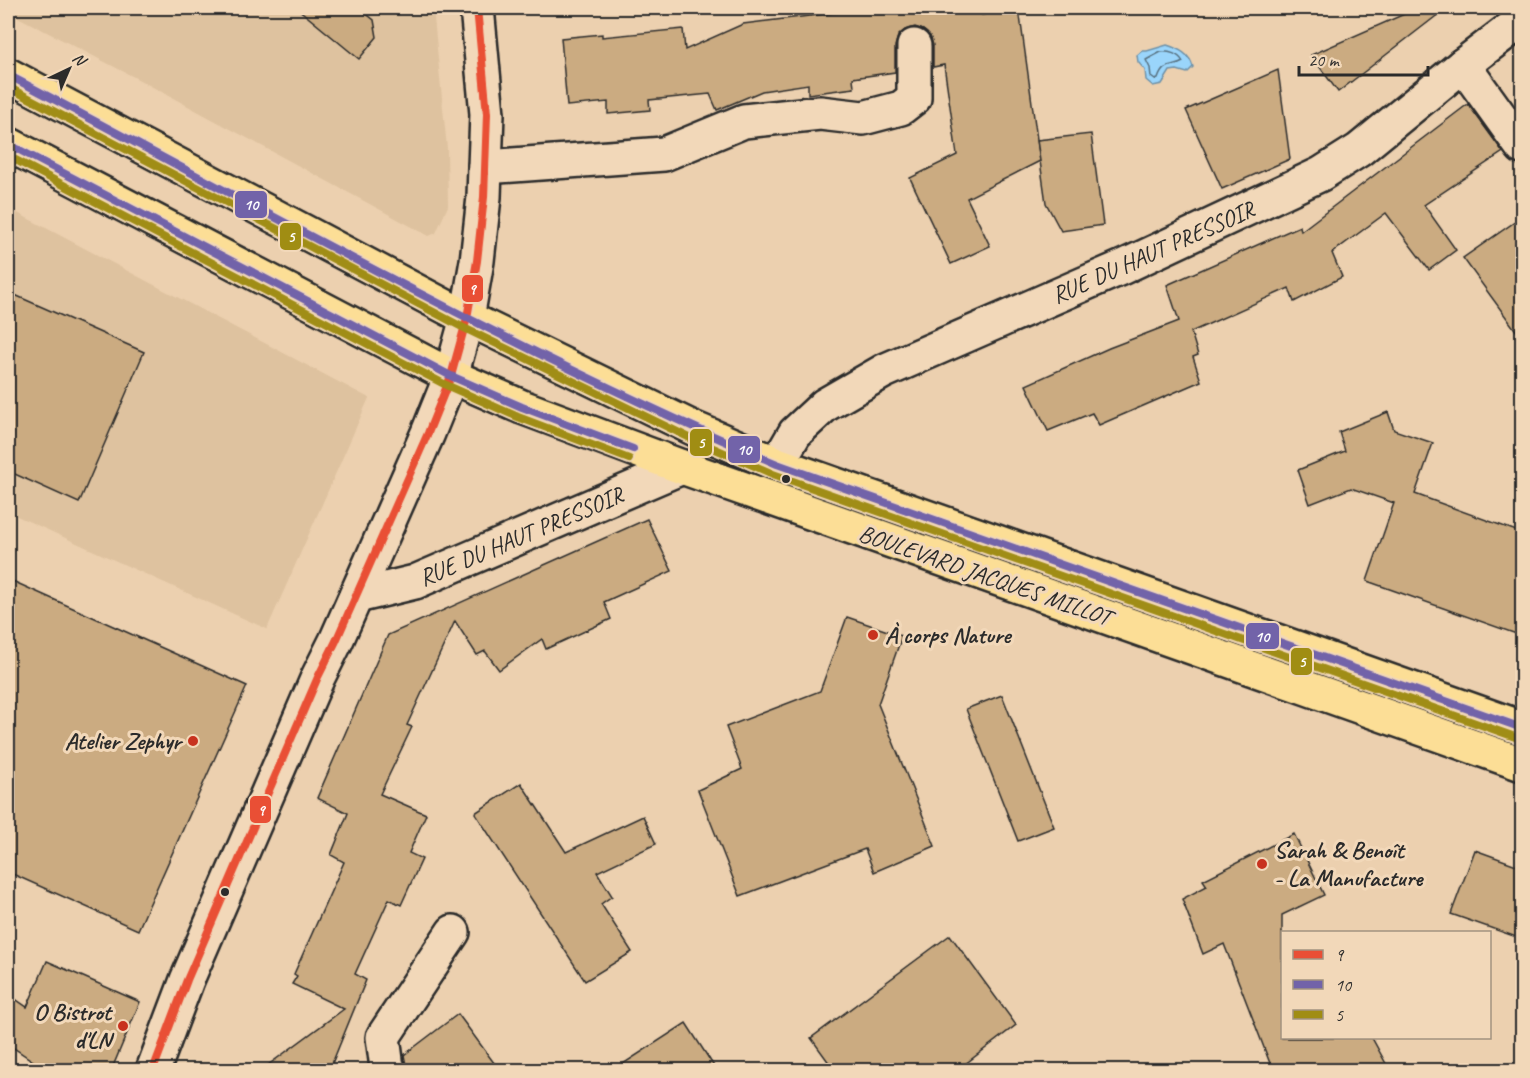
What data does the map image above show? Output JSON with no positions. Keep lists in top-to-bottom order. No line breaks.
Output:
{"streets":{"main road":["BOULEVARD JACQUES MILLOT"],"street":["RUE DU HAUT PRESSOIR"]},"crossings":[["RUE DU HAUT PRESSOIR","BOULEVARD JACQUES MILLOT"]],"places":["À corps Nature","Atelier Zephyr","Sarah & Benoît - La Manufacture","O Bistrot d'LN"],"lines":["transit line 9","transit line 10","transit line 5"],"legend":["9","10","5"],"scale_bar":"20 m","north":"top right"}
